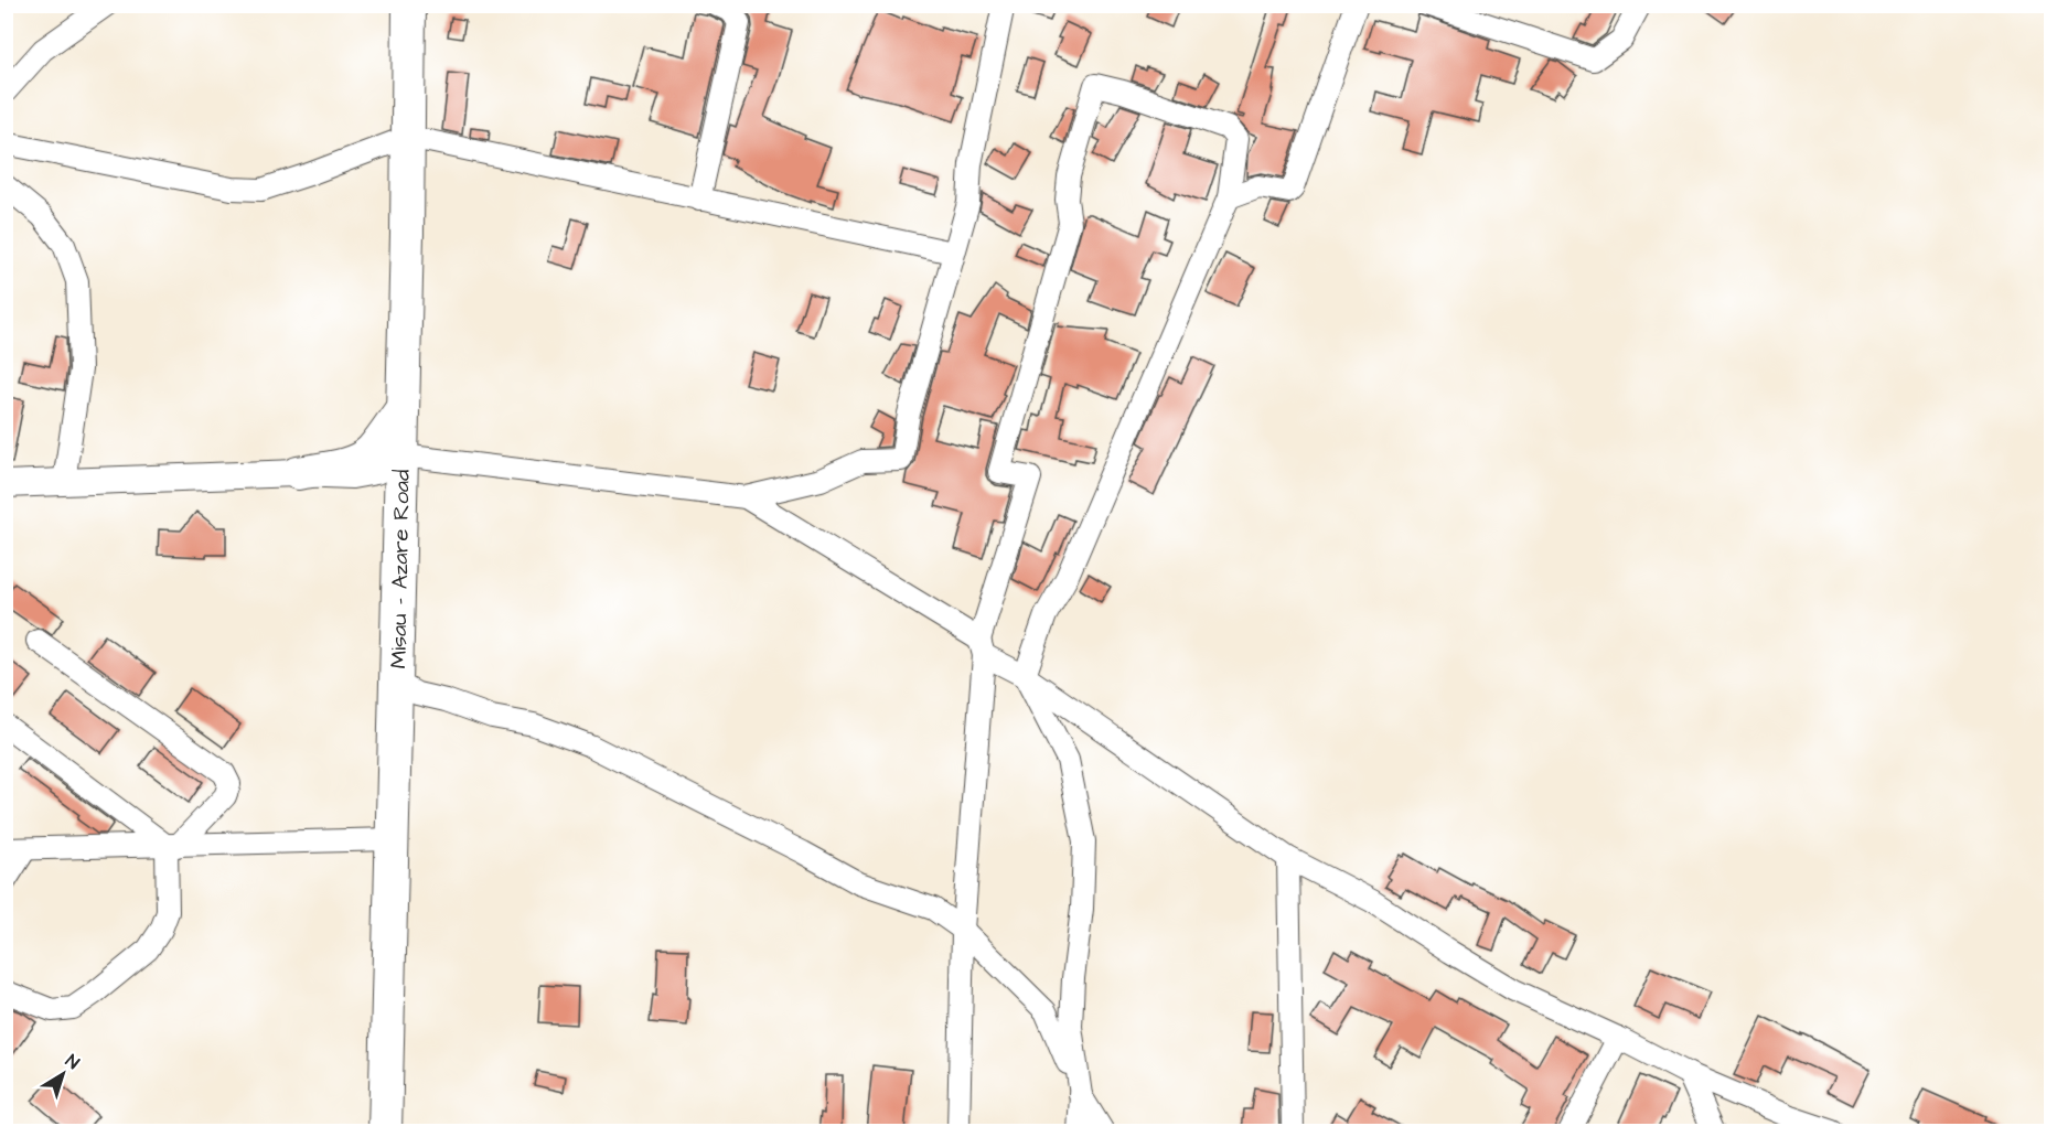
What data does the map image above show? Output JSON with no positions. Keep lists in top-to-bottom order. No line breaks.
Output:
{"streets":{"main road":["Misau - Azare Road"]},"north":"top right"}
